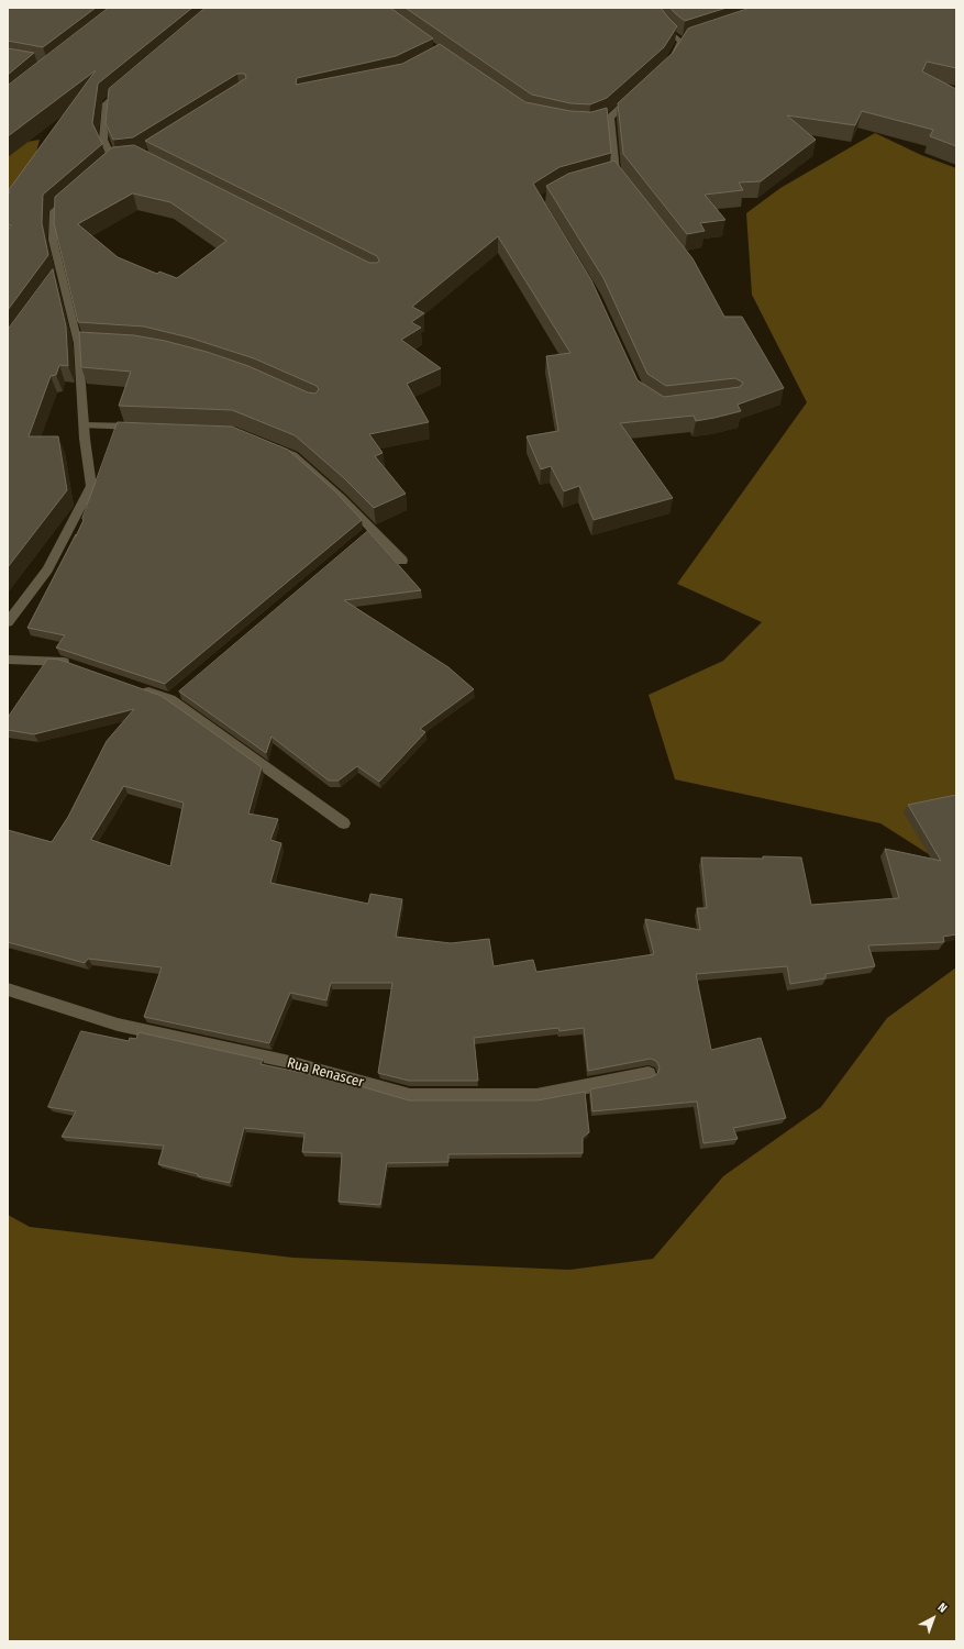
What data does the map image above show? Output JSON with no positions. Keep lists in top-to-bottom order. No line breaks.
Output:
{"streets":{"street":["Rua Renascer"]},"north":"top right"}
